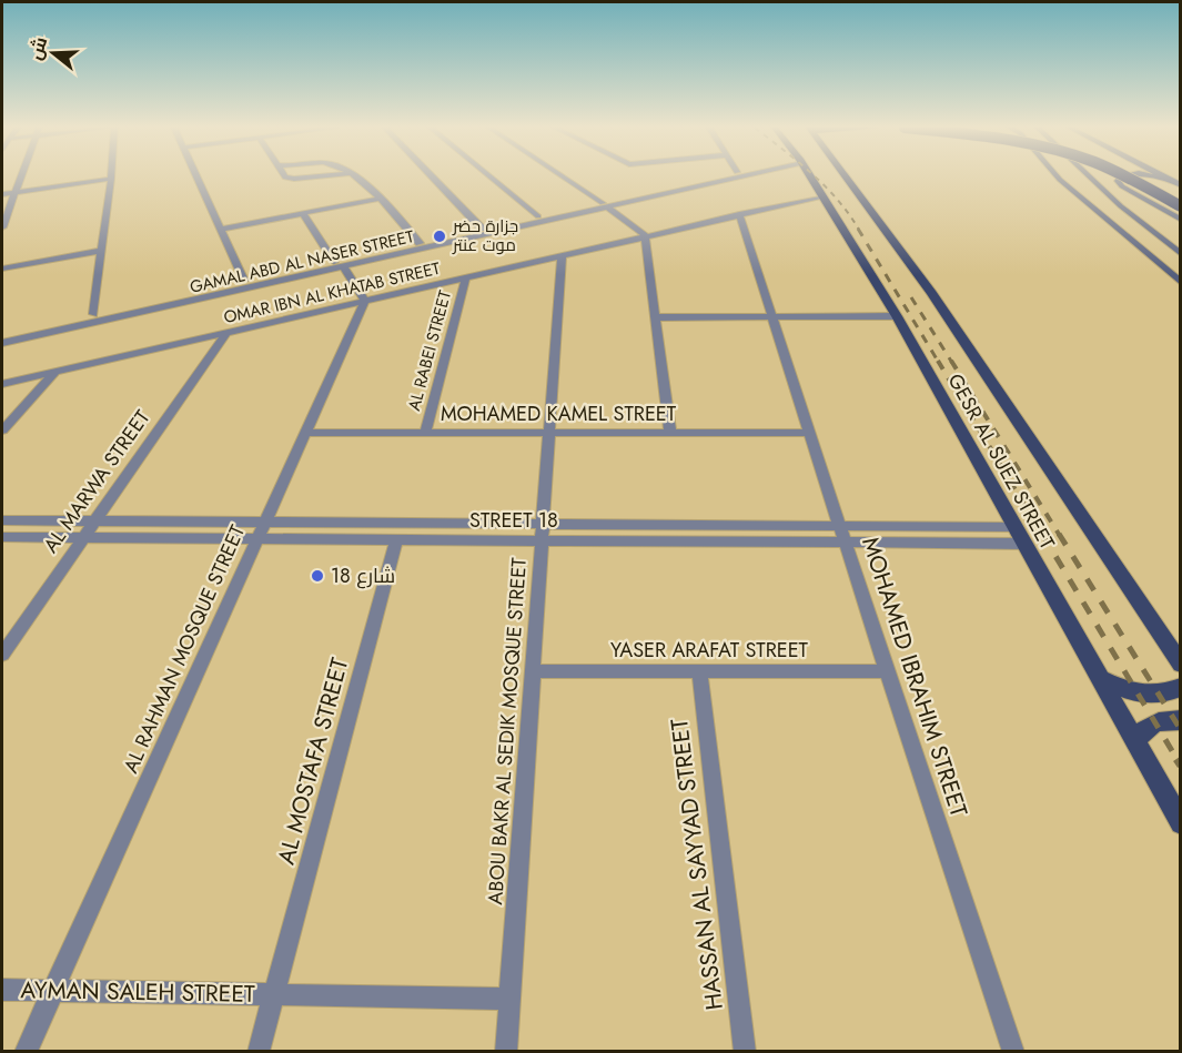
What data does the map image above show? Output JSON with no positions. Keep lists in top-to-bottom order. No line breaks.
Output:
{"streets":{"main road":["GESR AL SUEZ STREET"],"street":["GAMAL ABD AL NASER STREET","OMAR IBN AL KHATAB STREET","AL RABEI STREET","MOHAMED KAMEL STREET","AL MARWA STREET","STREET 18","AL RAHMAN MOSQUE STREET","YASER ARAFAT STREET","MOHAMED IBRAHIM STREET","ABOU BAKR AL SEDIK MOSQUE STREET","AL MOSTAFA STREET","HASSAN AL SAYYAD STREET","AYMAN SALEH STREET"]},"crossings":[["OMAR IBN AL KHATAB STREET","AL RABEI STREET"],["OMAR IBN AL KHATAB STREET","GESR AL SUEZ STREET"],["OMAR IBN AL KHATAB STREET","AL MARWA STREET"],["OMAR IBN AL KHATAB STREET","AL RAHMAN MOSQUE STREET"],["OMAR IBN AL KHATAB STREET","MOHAMED IBRAHIM STREET"],["OMAR IBN AL KHATAB STREET","ABOU BAKR AL SEDIK MOSQUE STREET"],["AL RABEI STREET","MOHAMED KAMEL STREET"],["MOHAMED KAMEL STREET","AL RAHMAN MOSQUE STREET"],["MOHAMED KAMEL STREET","MOHAMED IBRAHIM STREET"],["MOHAMED KAMEL STREET","ABOU BAKR AL SEDIK MOSQUE STREET"],["GESR AL SUEZ STREET","STREET 18"],["AL MARWA STREET","STREET 18"],["STREET 18","AL RAHMAN MOSQUE STREET"],["STREET 18","MOHAMED IBRAHIM STREET"],["STREET 18","ABOU BAKR AL SEDIK MOSQUE STREET"],["STREET 18","AL MOSTAFA STREET"],["AL RAHMAN MOSQUE STREET","AYMAN SALEH STREET"],["YASER ARAFAT STREET","MOHAMED IBRAHIM STREET"],["YASER ARAFAT STREET","ABOU BAKR AL SEDIK MOSQUE STREET"],["YASER ARAFAT STREET","HASSAN AL SAYYAD STREET"],["ABOU BAKR AL SEDIK MOSQUE STREET","AYMAN SALEH STREET"],["AL MOSTAFA STREET","AYMAN SALEH STREET"]],"places":["جزارة حضر موت عنتر","شارع 18"],"north":"left"}
